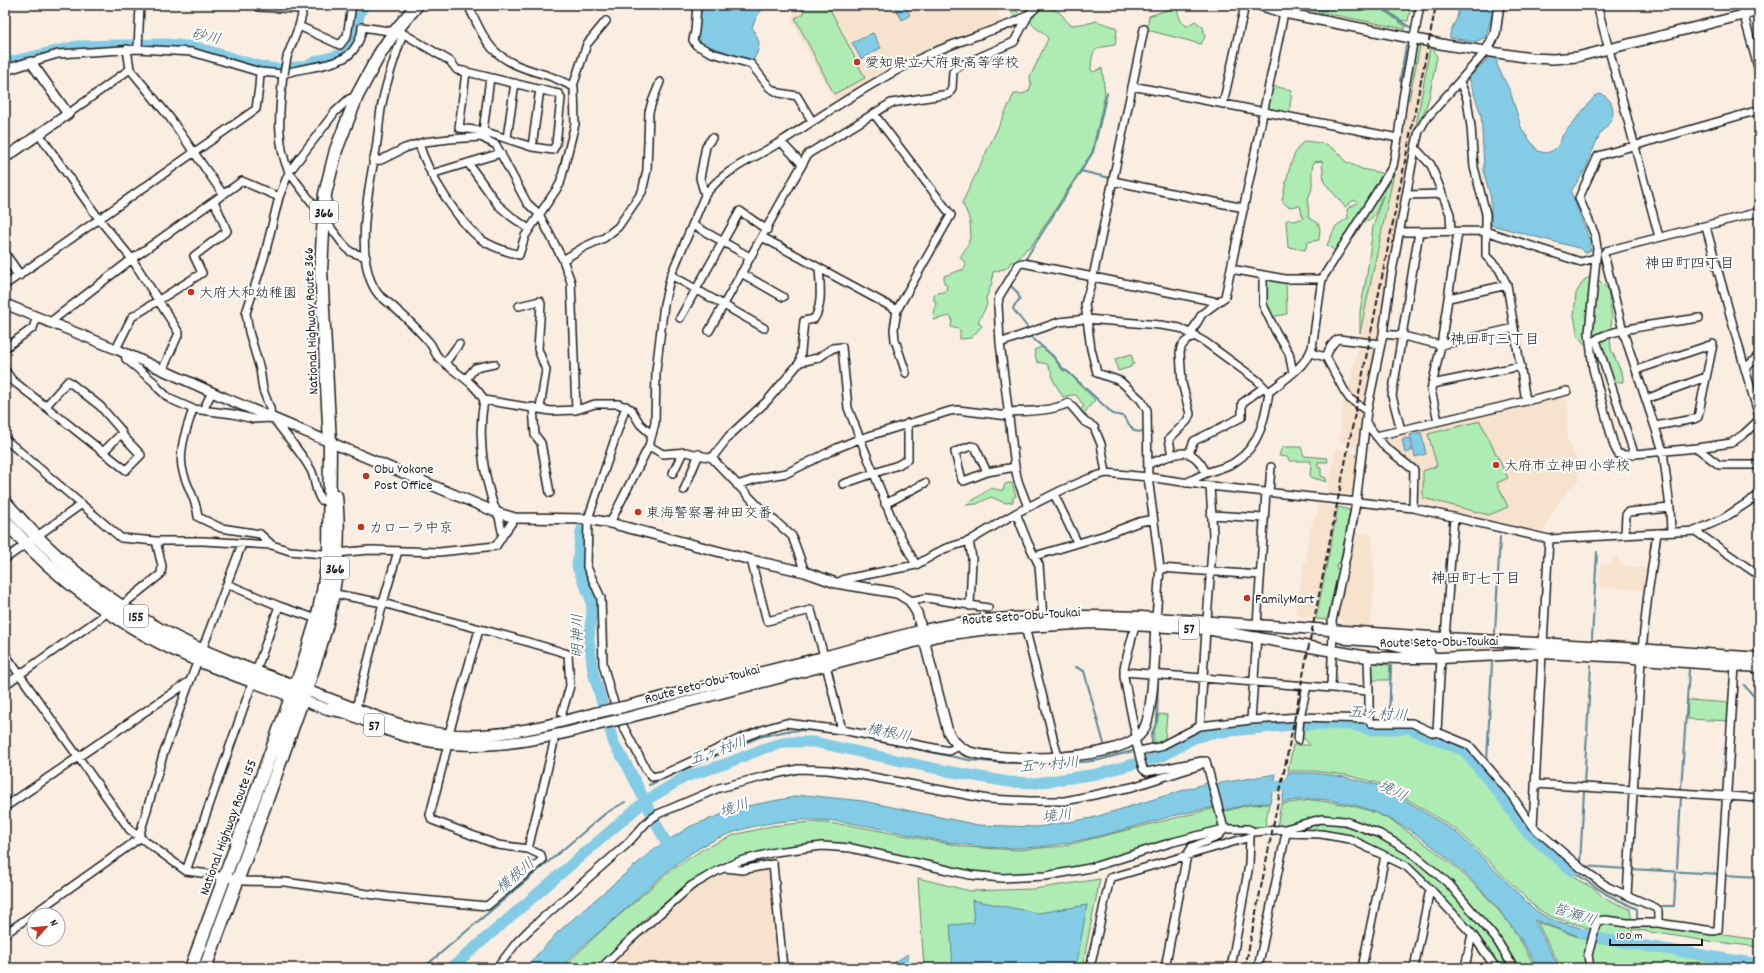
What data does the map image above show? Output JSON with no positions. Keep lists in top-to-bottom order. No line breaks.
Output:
{"streets":{"highway":["366","National Highway Route 366","155","National Highway Route 155"],"main road":["Route Seto-Obu-Toukai","57"]},"crossings":[["National Highway Route 366","Route Seto-Obu-Toukai"],["National Highway Route 366","155"],["National Highway Route 366","National Highway Route 155"],["Route Seto-Obu-Toukai","155"],["Route Seto-Obu-Toukai","57"],["Route Seto-Obu-Toukai","National Highway Route 155"],["155","National Highway Route 155"]],"districts":["神田町四丁目","神田町三丁目","神田町七丁目"],"water":["砂川","明神川","五ヶ村川","横根川","境川","皆瀬川"],"places":["愛知県立大府東高等学校","大府大和幼稚園","大府市立神田小学校","Obu Yokone Post Office","東海警察署神田交番","カローラ中京","FamilyMart"],"scale_bar":"100 m","north":"top right"}
